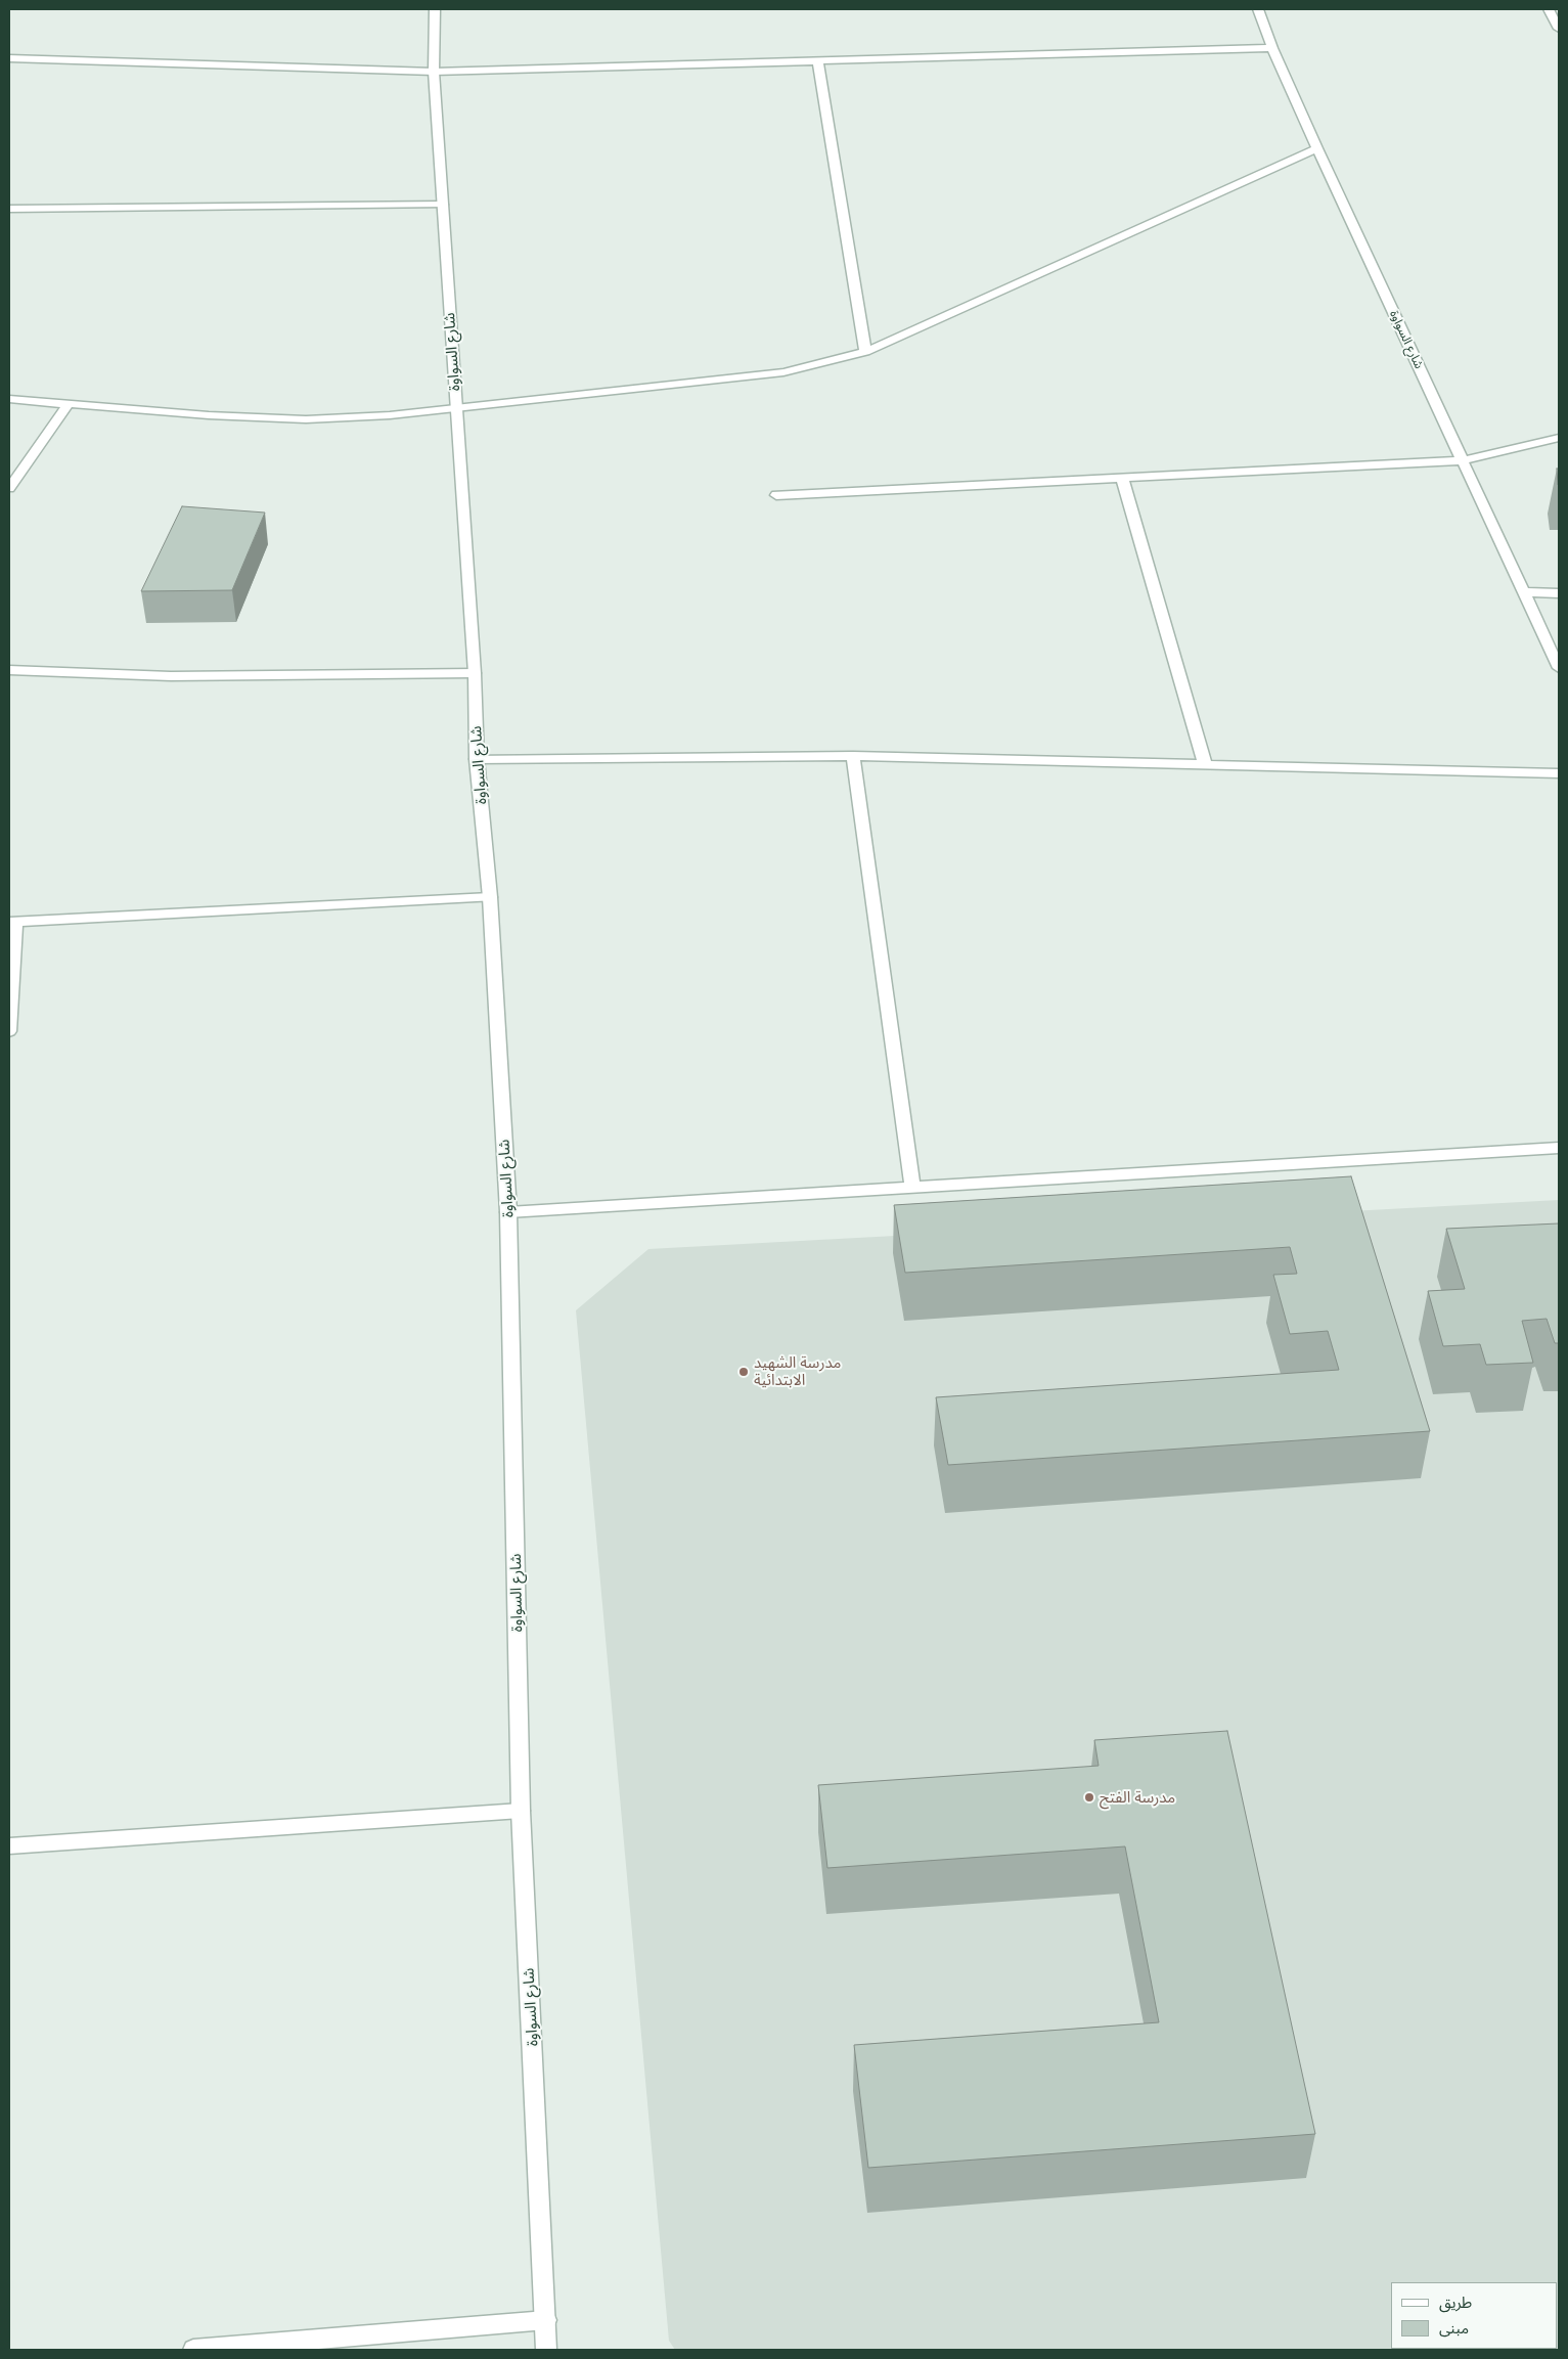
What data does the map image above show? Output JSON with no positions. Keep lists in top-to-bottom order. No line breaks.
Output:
{"streets":{"street":["شارع السواوة"]},"places":["مدرسة الشهيد الابتدائية","مدرسة الفتح"],"legend":["طريق","مبنى"]}
